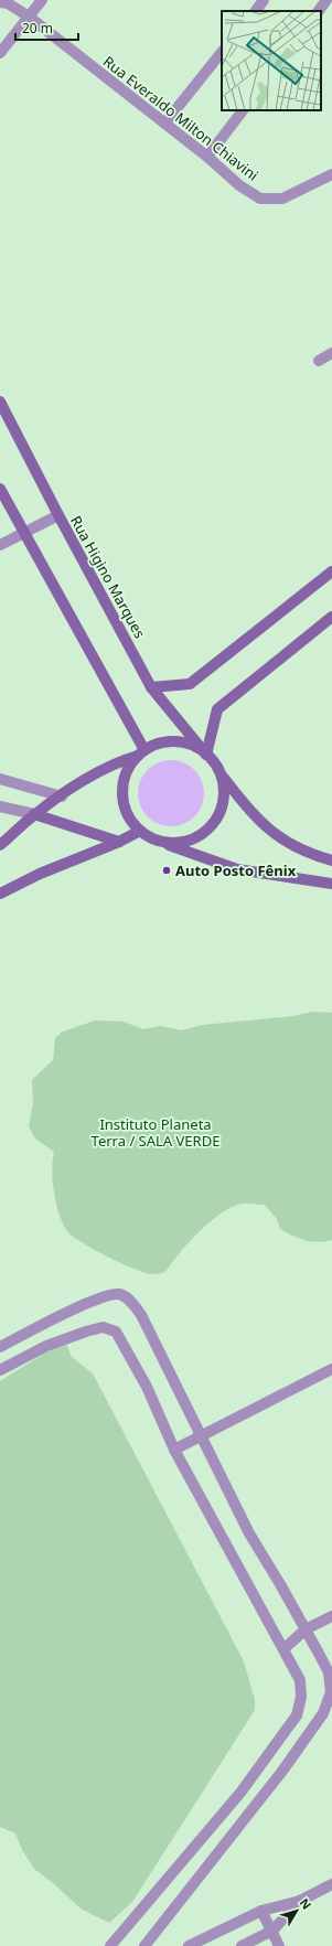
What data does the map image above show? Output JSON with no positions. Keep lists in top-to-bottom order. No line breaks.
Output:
{"streets":{"main road":["Rua Higino Marques"],"street":["Rua Everaldo Milton Chiavini"]},"parks":["Instituto Planeta Terra / SALA VERDE"],"places":["Auto Posto Fênix"],"scale_bar":"20 m","north":"top right"}
